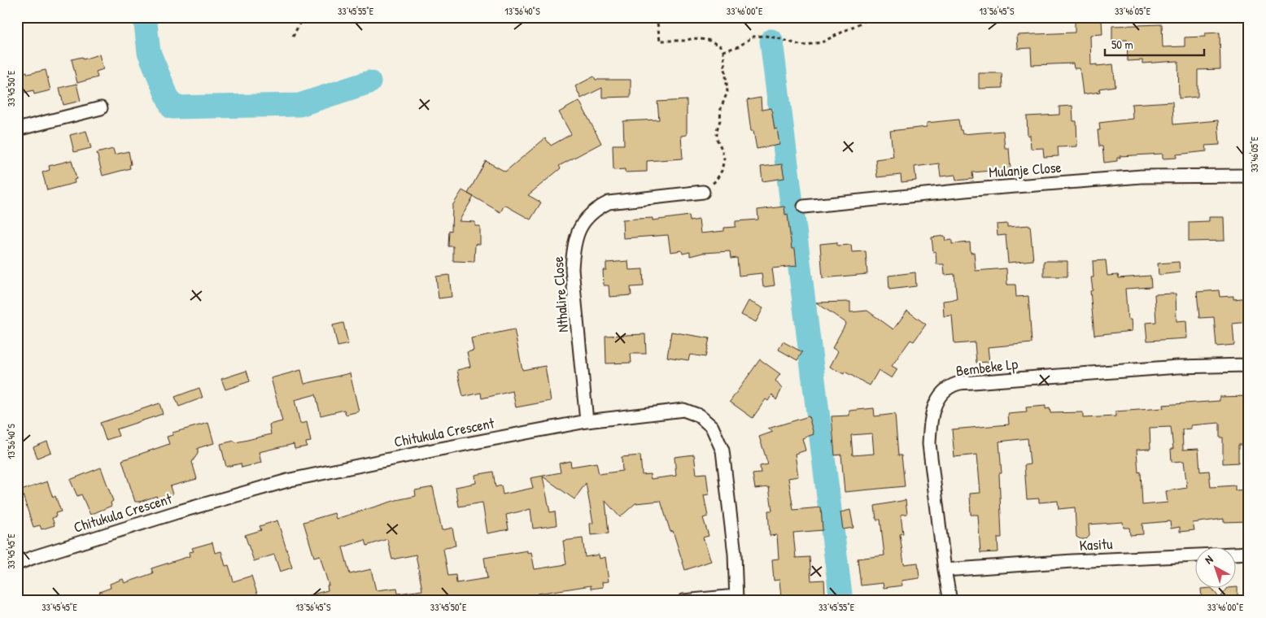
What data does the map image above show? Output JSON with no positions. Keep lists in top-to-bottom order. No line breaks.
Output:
{"streets":{"street":["Mulanje Close","Nthalire Close","Bembeke Lp","Chitukula Crescent","Kasitu"]},"crossings":[["Nthalire Close","Chitukula Crescent"],["Bembeke Lp","Kasitu"]],"scale_bar":"50 m","north":"top left","coordinates":["33°45'55\"E","13°56'40\"S","33°46'00\"E","13°56'45\"S","33°46'05\"E","33°45'50\"E","33°45'45\"E"]}
